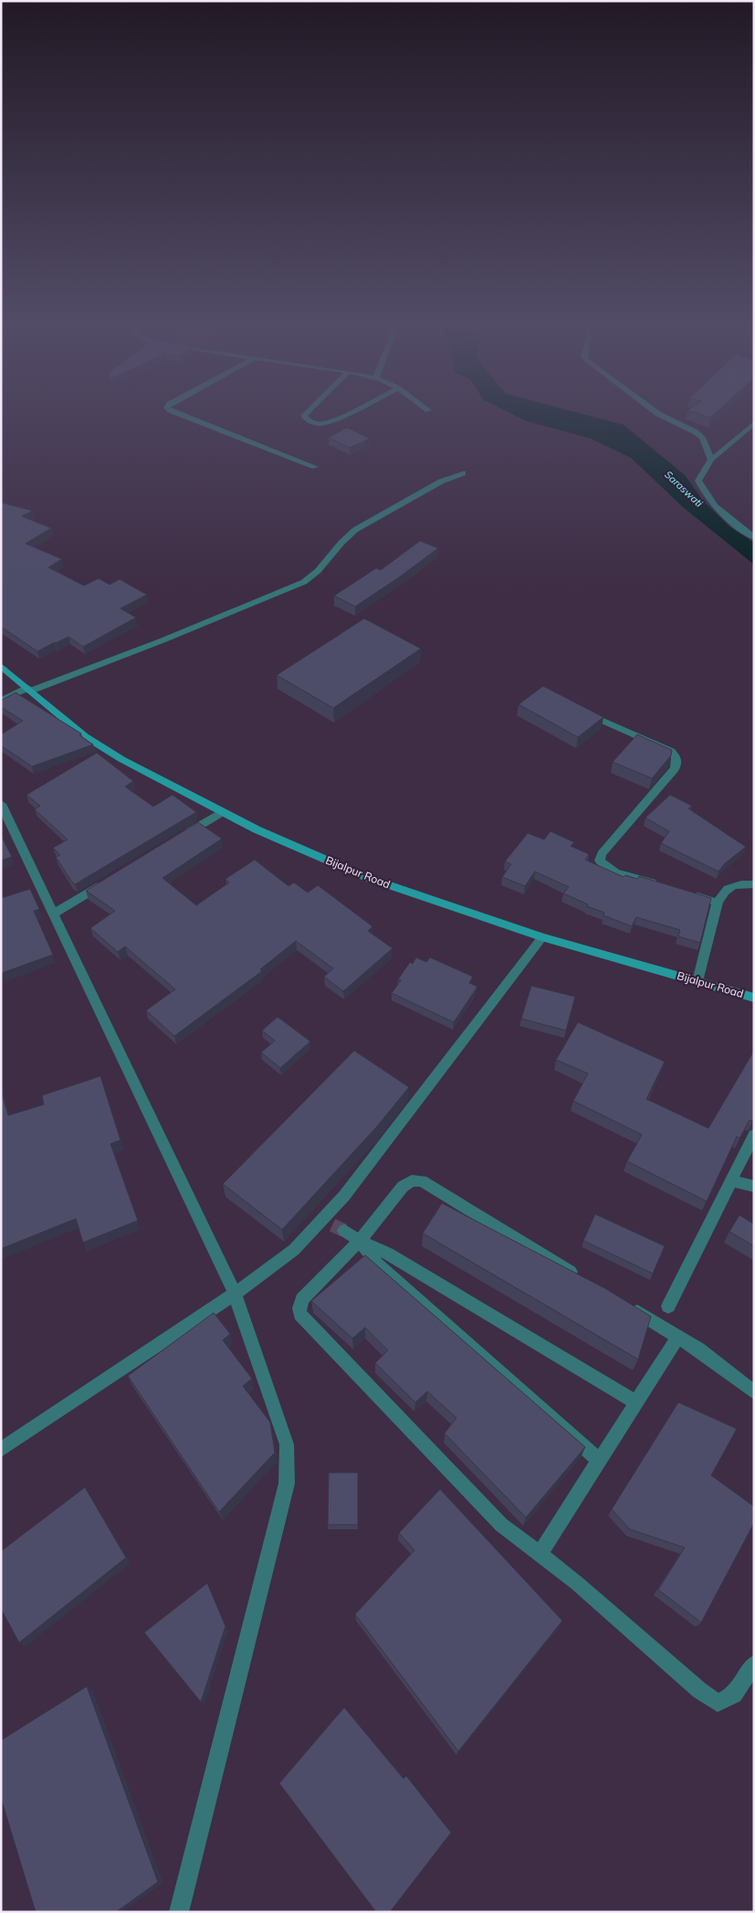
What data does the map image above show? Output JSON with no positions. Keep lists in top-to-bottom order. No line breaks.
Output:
{"streets":{"main road":["Bijalpur Road"]},"water":["Saraswati"]}
